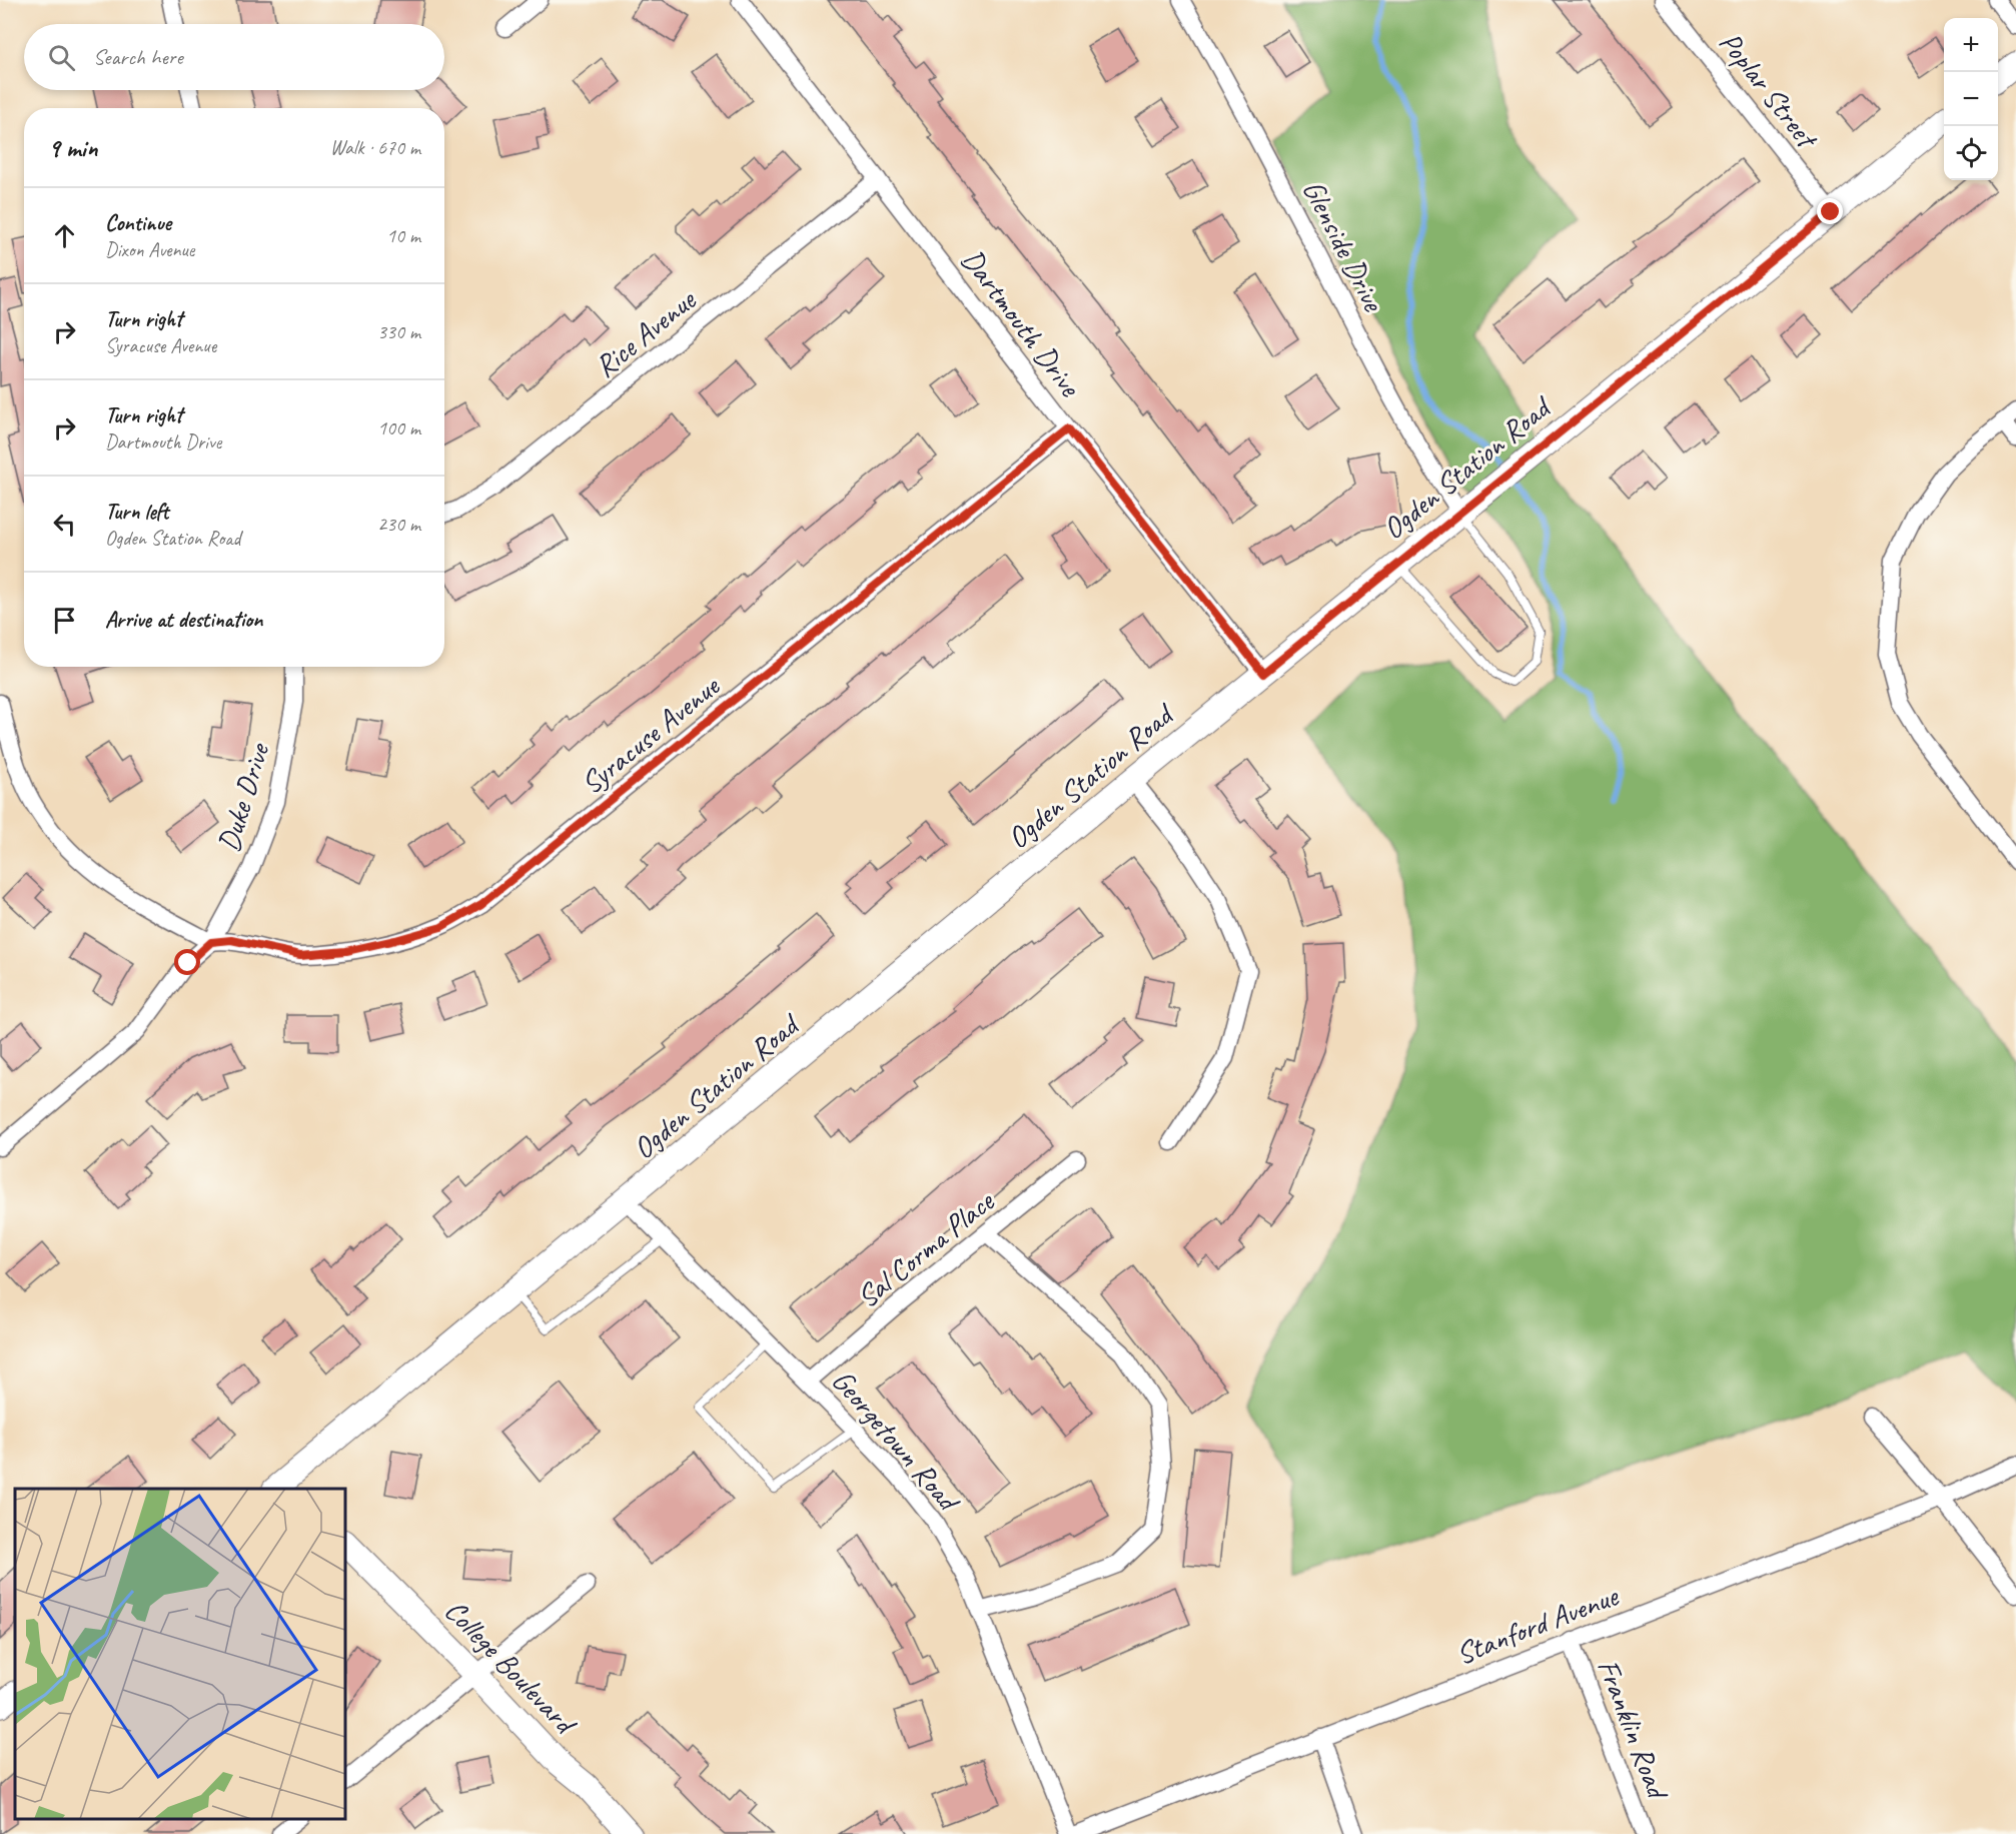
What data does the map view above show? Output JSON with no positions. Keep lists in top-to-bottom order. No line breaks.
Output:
{"streets":{"street":["Poplar Street","Glenside Drive","Dartmouth Drive","Rice Avenue","Ogden Station Road","Syracuse Avenue","Duke Drive","Sal Corma Place","Georgetown Road","Stanford Avenue","College Boulevard","Franklin Road"]},"crossings":[["Poplar Street","Ogden Station Road"],["Glenside Drive","Ogden Station Road"],["Dartmouth Drive","Rice Avenue"],["Dartmouth Drive","Ogden Station Road"],["Dartmouth Drive","Syracuse Avenue"],["Ogden Station Road","Georgetown Road"],["Syracuse Avenue","Duke Drive"],["Sal Corma Place","Georgetown Road"],["Stanford Avenue","Franklin Road"]],"page":{"map_buttons":["+","−"],"search":"Search here","heading":["9 min","Walk · 670 m"],"list":[["Continue","Dixon Avenue","10 m"],["Turn right","Syracuse Avenue","330 m"],["Turn right","Dartmouth Drive","100 m"],["Turn left","Ogden Station Road","230 m"],"Arrive at destination"]}}
